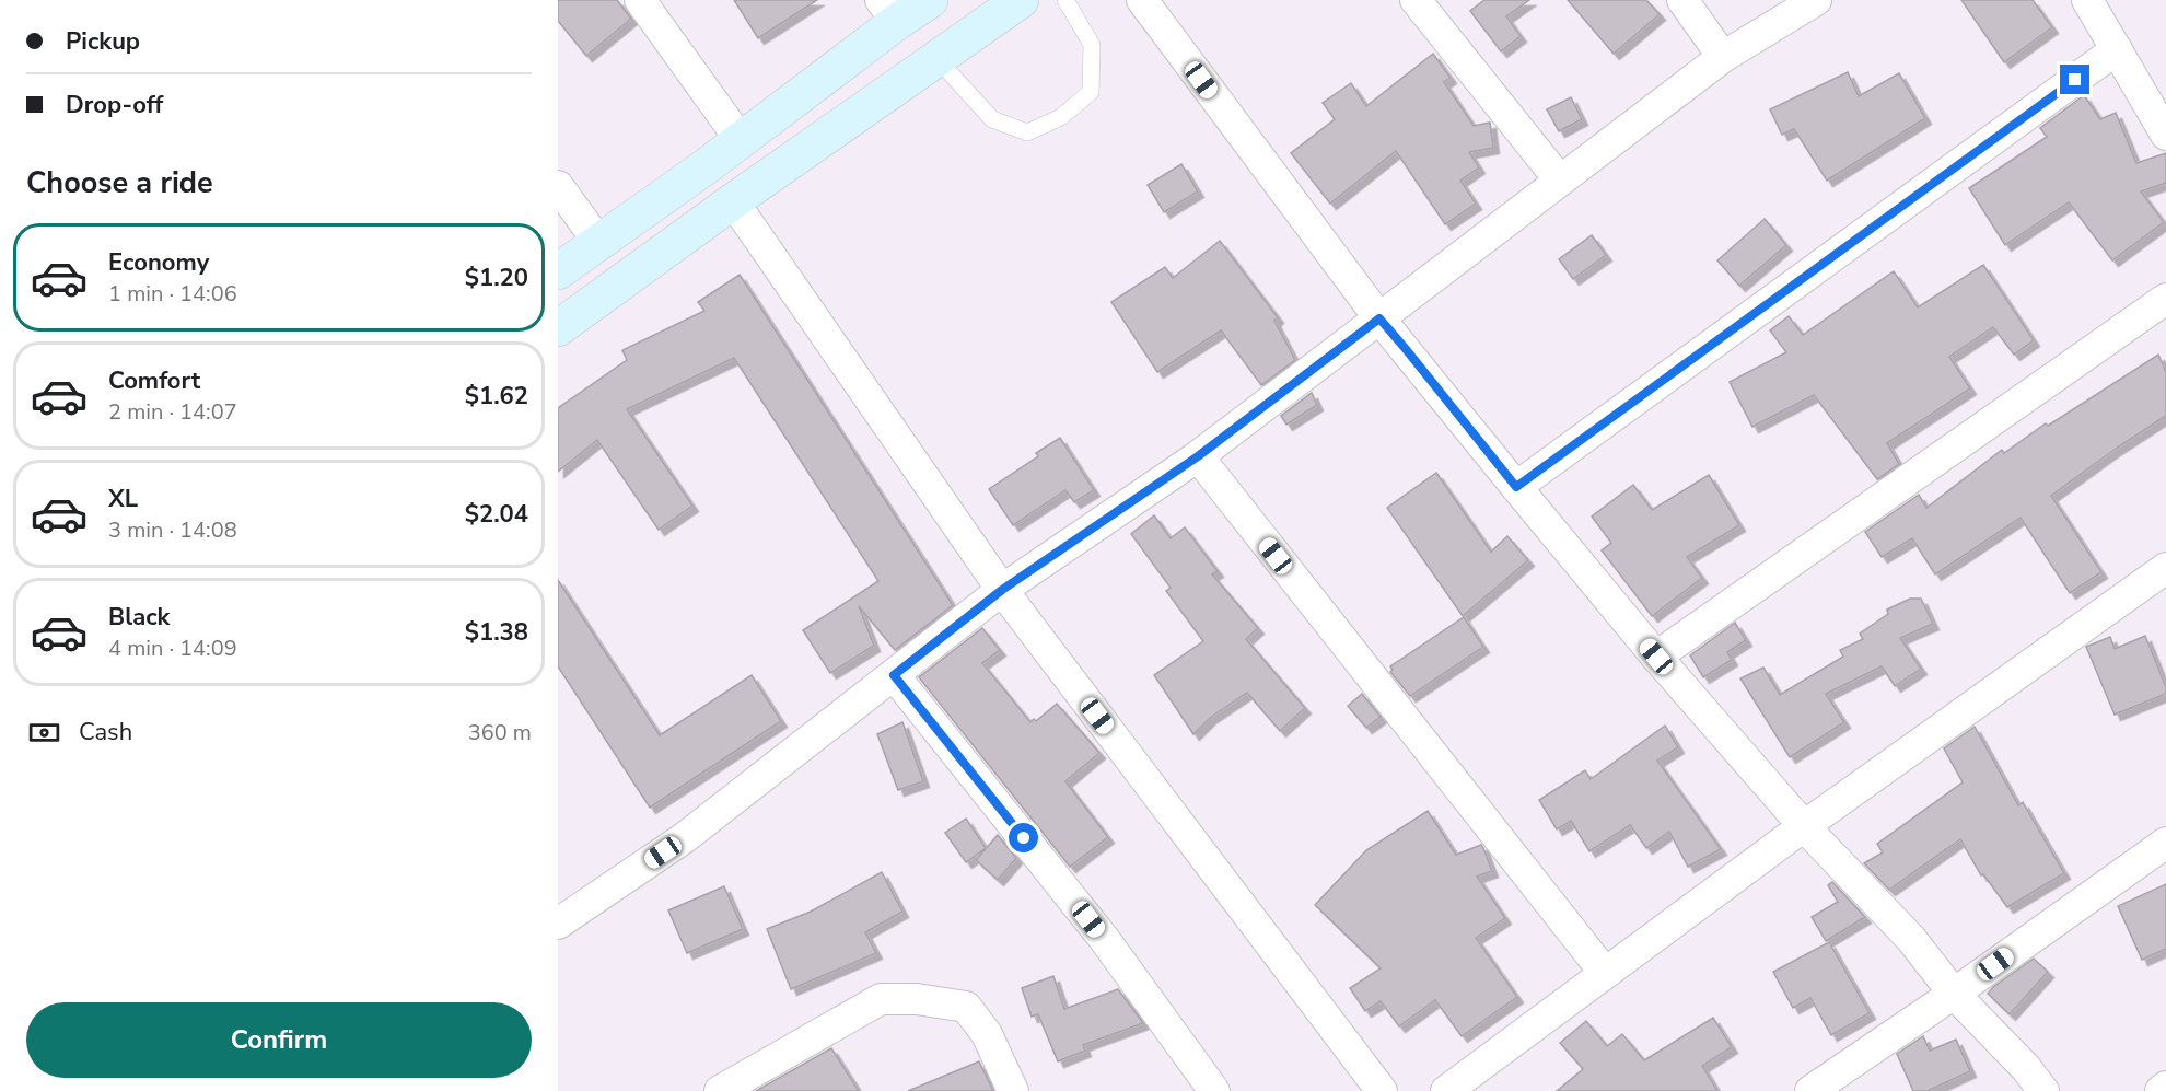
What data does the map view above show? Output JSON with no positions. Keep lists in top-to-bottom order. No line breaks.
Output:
{"page":{"banner":["Pickup","Drop-off"],"heading":"Choose a ride","list":[{"name":"Economy","note":"1 min · 14:06","value":"$1.20"},{"name":"Comfort","note":"2 min · 14:07","value":"$1.62"},{"name":"XL","note":"3 min · 14:08","value":"$2.04"},{"name":"Black","note":"4 min · 14:09","value":"$1.38"}],"pay":["Cash","360 m"],"buttons":"Confirm"}}
